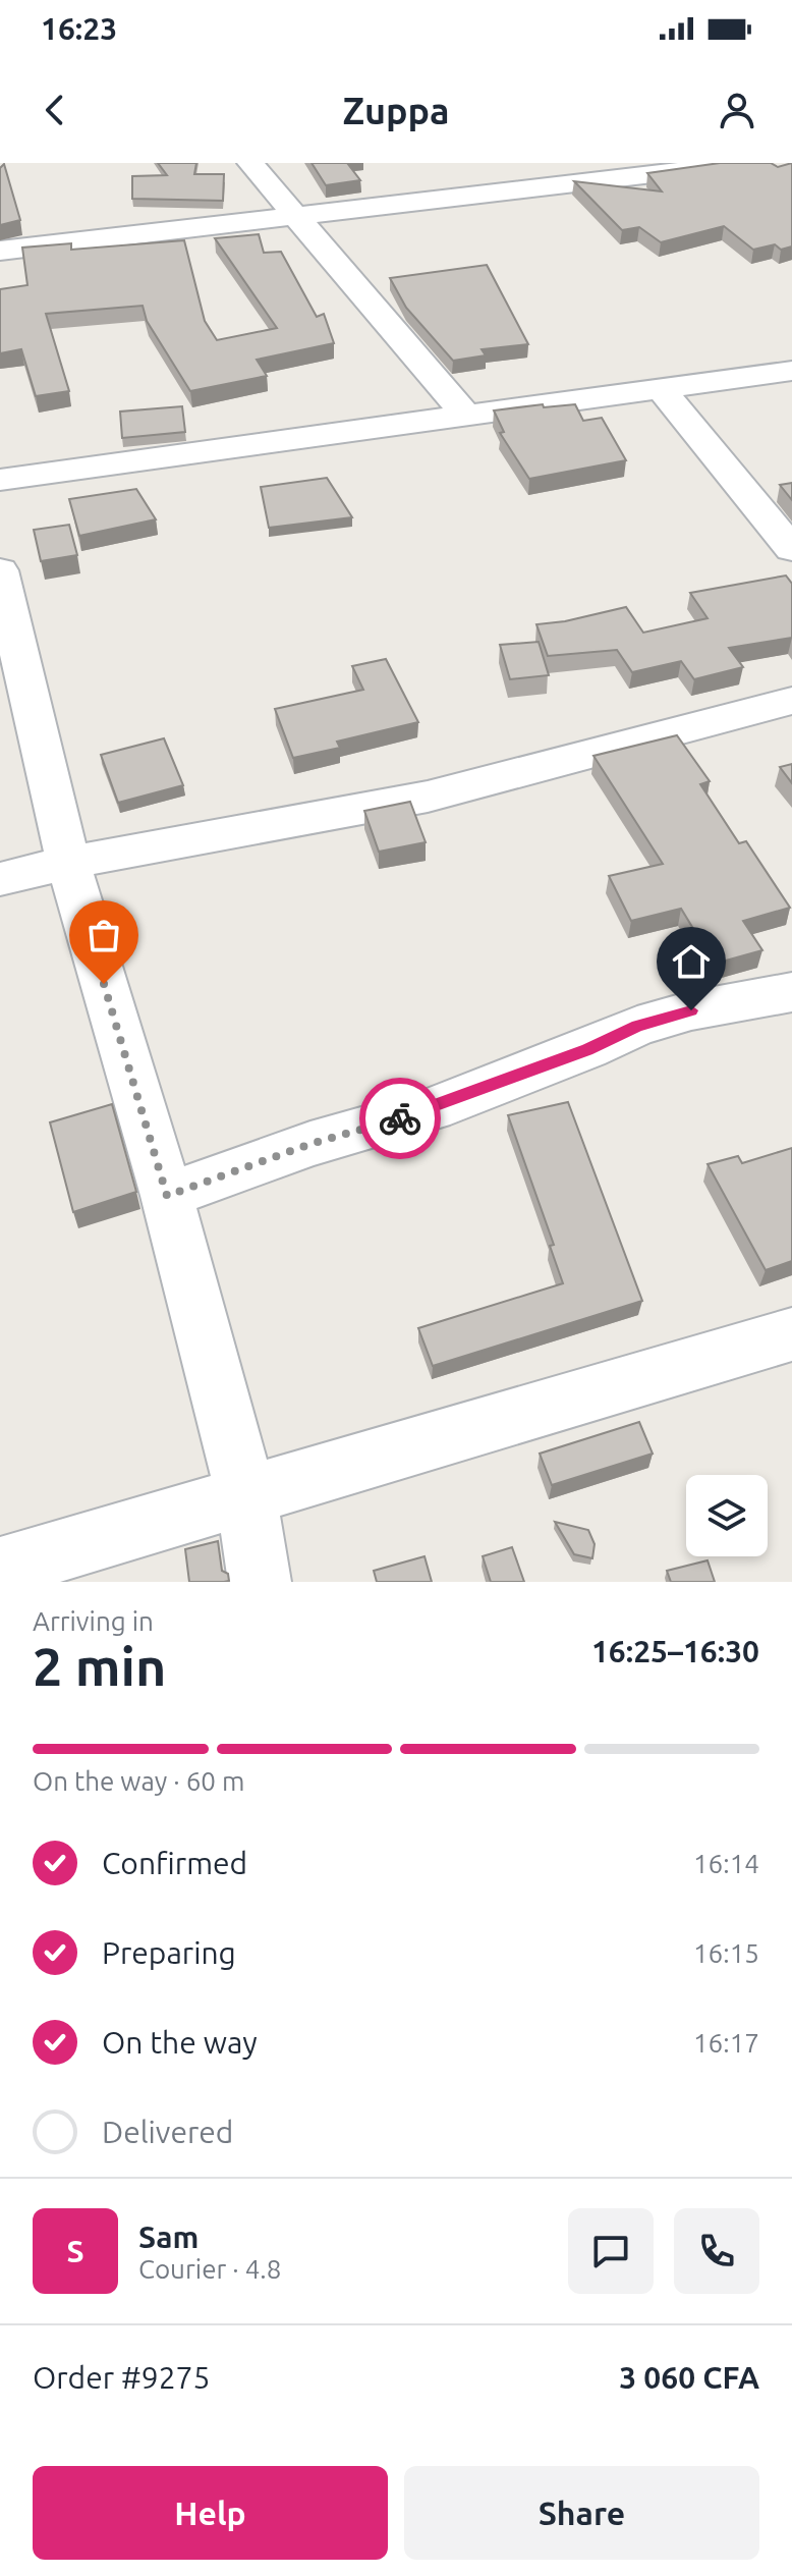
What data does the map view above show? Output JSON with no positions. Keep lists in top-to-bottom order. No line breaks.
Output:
{"page":{"status":"16:23","header":"Zuppa","heading":["2 min","Arriving in","16:25–16:30"],"panel":["Sam","Courier · 4.8","Order #9275","3 060 CFA"],"bar":"On the way · 60 m","list":[["Confirmed","16:14"],["Preparing","16:15"],["On the way","16:17"],"Delivered"],"round":"S","buttons":["Help","Share"]}}
